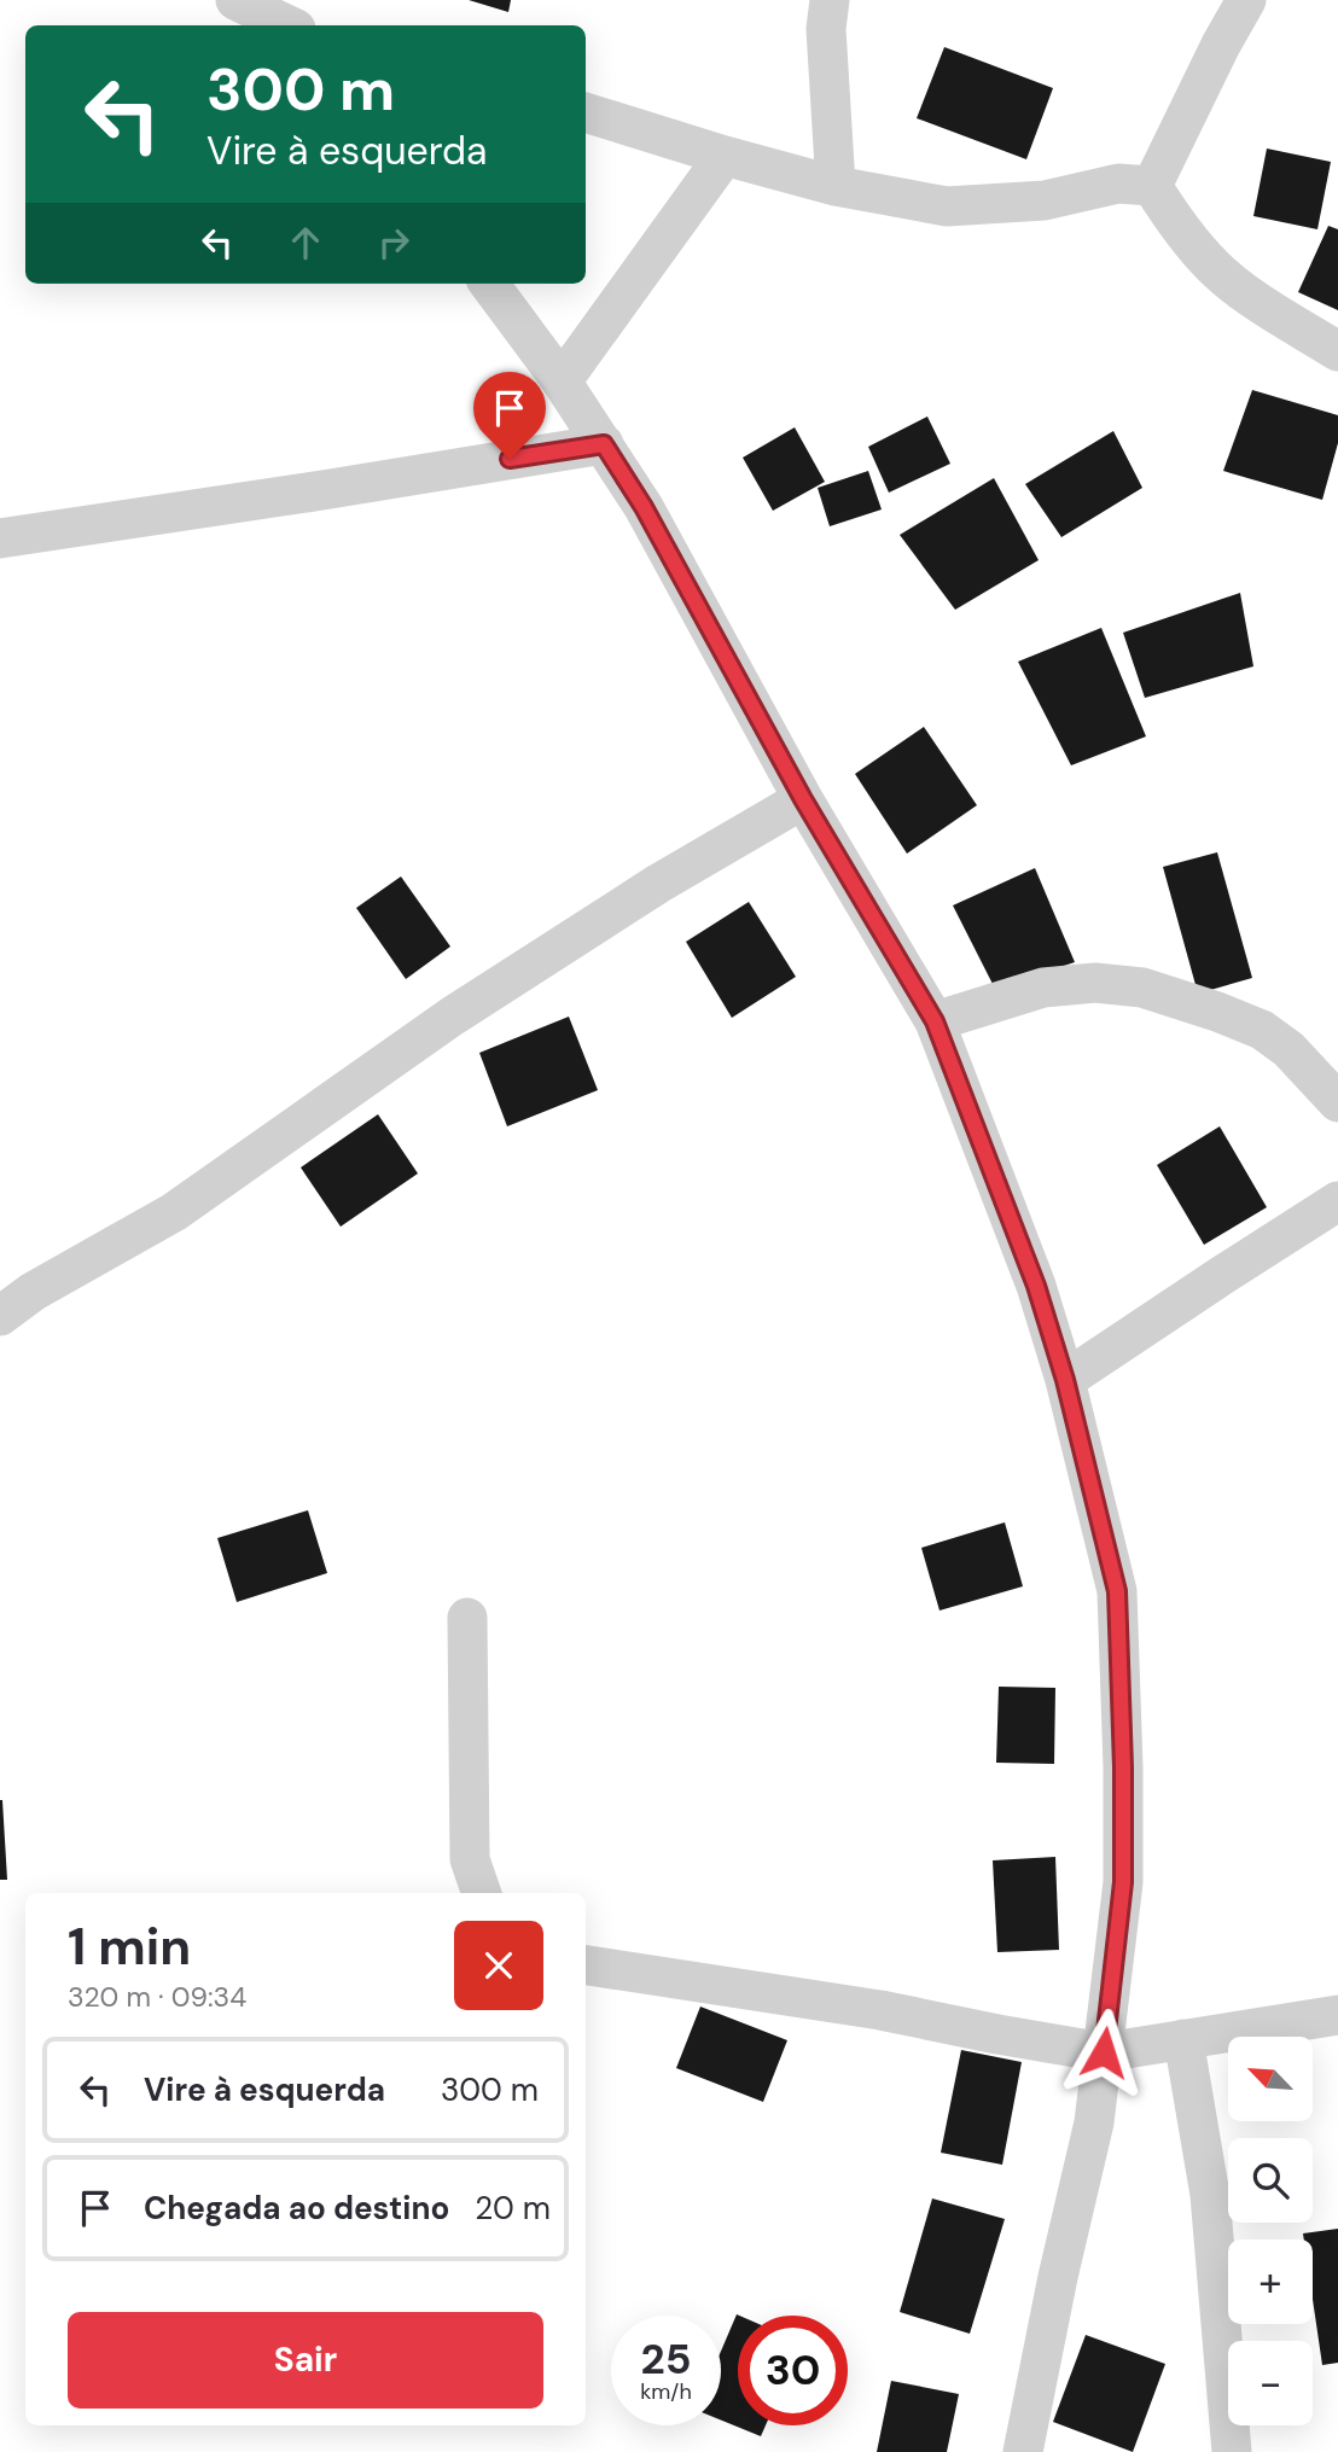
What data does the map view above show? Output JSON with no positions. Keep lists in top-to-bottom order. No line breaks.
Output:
{"north":"top left","page":{"turn":["300 m","Vire à esquerda"],"heading":["1 min","320 m · 09:34"],"map_buttons":["+","−"],"list":[{"name":"Vire à esquerda","value":"300 m"},{"name":"Chegada ao destino","value":"20 m"}],"buttons":"Sair","speed":"25 km/h","limit":"30"}}
